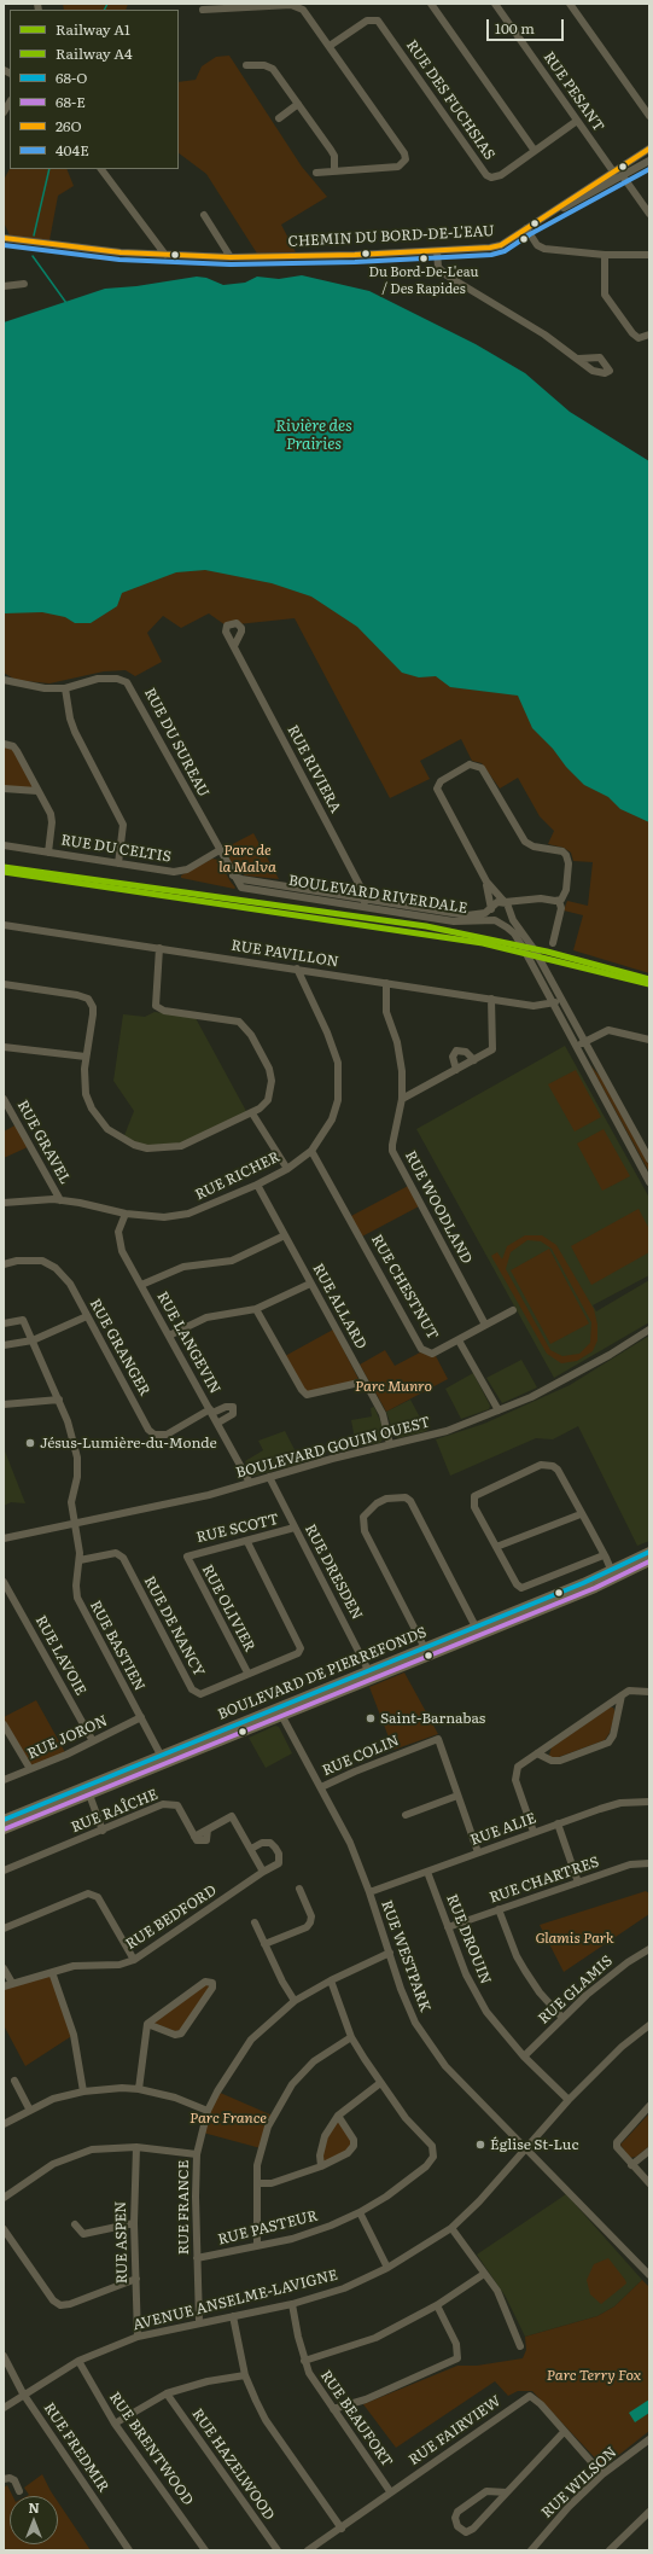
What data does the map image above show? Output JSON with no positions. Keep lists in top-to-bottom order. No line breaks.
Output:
{"streets":{"main road":["BOULEVARD DE PIERREFONDS"],"street":["RUE PESANT","RUE DES FUCHSIAS","CHEMIN DU BORD-DE-L'EAU","RUE DU SUREAU","RUE RIVIERA","RUE DU CELTIS","BOULEVARD RIVERDALE","RUE PAVILLON","RUE GRAVEL","RUE RICHER","RUE WOODLAND","RUE CHESTNUT","RUE ALLARD","RUE LANGEVIN","RUE GRANGER","BOULEVARD GOUIN OUEST","RUE SCOTT","RUE DRESDEN","RUE OLIVIER","RUE DE NANCY","RUE BASTIEN","RUE LAVOIE","RUE JORON","RUE COLIN","RUE RAÎCHE","RUE ALIE","RUE CHARTRES","RUE BEDFORD","RUE DROUIN","RUE WESTPARK","RUE GLAMIS","RUE FRANCE","RUE PASTEUR","RUE ASPEN","AVENUE ANSELME-LAVIGNE","RUE BEAUFORT","RUE FAIRVIEW","RUE FREDMIR","RUE BRENTWOOD","RUE HAZELWOOD","RUE WILSON"]},"crossings":[["RUE PESANT","RUE DES FUCHSIAS"],["RUE DU SUREAU","RUE DU CELTIS"],["RUE DU SUREAU","BOULEVARD RIVERDALE"],["RUE RIVIERA","BOULEVARD RIVERDALE"],["RUE DU CELTIS","BOULEVARD RIVERDALE"],["RUE PAVILLON","RUE RICHER"],["RUE PAVILLON","RUE WOODLAND"],["RUE GRAVEL","RUE RICHER"],["RUE RICHER","RUE CHESTNUT"],["RUE RICHER","RUE ALLARD"],["RUE RICHER","RUE LANGEVIN"],["RUE WOODLAND","RUE CHESTNUT"],["RUE ALLARD","BOULEVARD GOUIN OUEST"],["RUE LANGEVIN","RUE GRANGER"],["RUE LANGEVIN","BOULEVARD GOUIN OUEST"],["BOULEVARD GOUIN OUEST","RUE DRESDEN"],["BOULEVARD GOUIN OUEST","RUE BASTIEN"],["RUE SCOTT","RUE DRESDEN"],["RUE SCOTT","RUE OLIVIER"],["RUE SCOTT","RUE DE NANCY"],["RUE DRESDEN","BOULEVARD DE PIERREFONDS"],["RUE OLIVIER","RUE DE NANCY"],["RUE DE NANCY","RUE BASTIEN"],["RUE BASTIEN","BOULEVARD DE PIERREFONDS"],["RUE BASTIEN","RUE JORON"],["RUE LAVOIE","RUE JORON"],["BOULEVARD DE PIERREFONDS","RUE WESTPARK"],["RUE COLIN","RUE WESTPARK"],["RUE RAÎCHE","RUE BEDFORD"],["RUE ALIE","RUE DROUIN"],["RUE ALIE","RUE WESTPARK"],["RUE CHARTRES","RUE DROUIN"],["RUE DROUIN","RUE GLAMIS"],["RUE DROUIN","AVENUE ANSELME-LAVIGNE"],["RUE WESTPARK","RUE FRANCE"],["RUE WESTPARK","AVENUE ANSELME-LAVIGNE"],["RUE FRANCE","RUE PASTEUR"],["RUE FRANCE","AVENUE ANSELME-LAVIGNE"],["RUE ASPEN","AVENUE ANSELME-LAVIGNE"],["AVENUE ANSELME-LAVIGNE","RUE BEAUFORT"],["AVENUE ANSELME-LAVIGNE","RUE FREDMIR"],["AVENUE ANSELME-LAVIGNE","RUE BRENTWOOD"],["RUE BEAUFORT","RUE FAIRVIEW"],["RUE FAIRVIEW","RUE WILSON"]],"water":["Rivière des Prairies"],"parks":["Parc de la Malva","Parc Munro","Glamis Park","Parc France","Parc Terry Fox"],"places":["Du Bord-De-L'eau / Des Rapides","Jésus-Lumière-du-Monde","Saint-Barnabas","Église St-Luc"],"lines":["transit line 26O","transit line 404E","rail line A4","rail line A1","transit line 68-O","transit line 68-E"],"legend":["Railway A1","Railway A4","68-O","68-E","26O","404E"],"scale_bar":"100 m","north":"top"}
